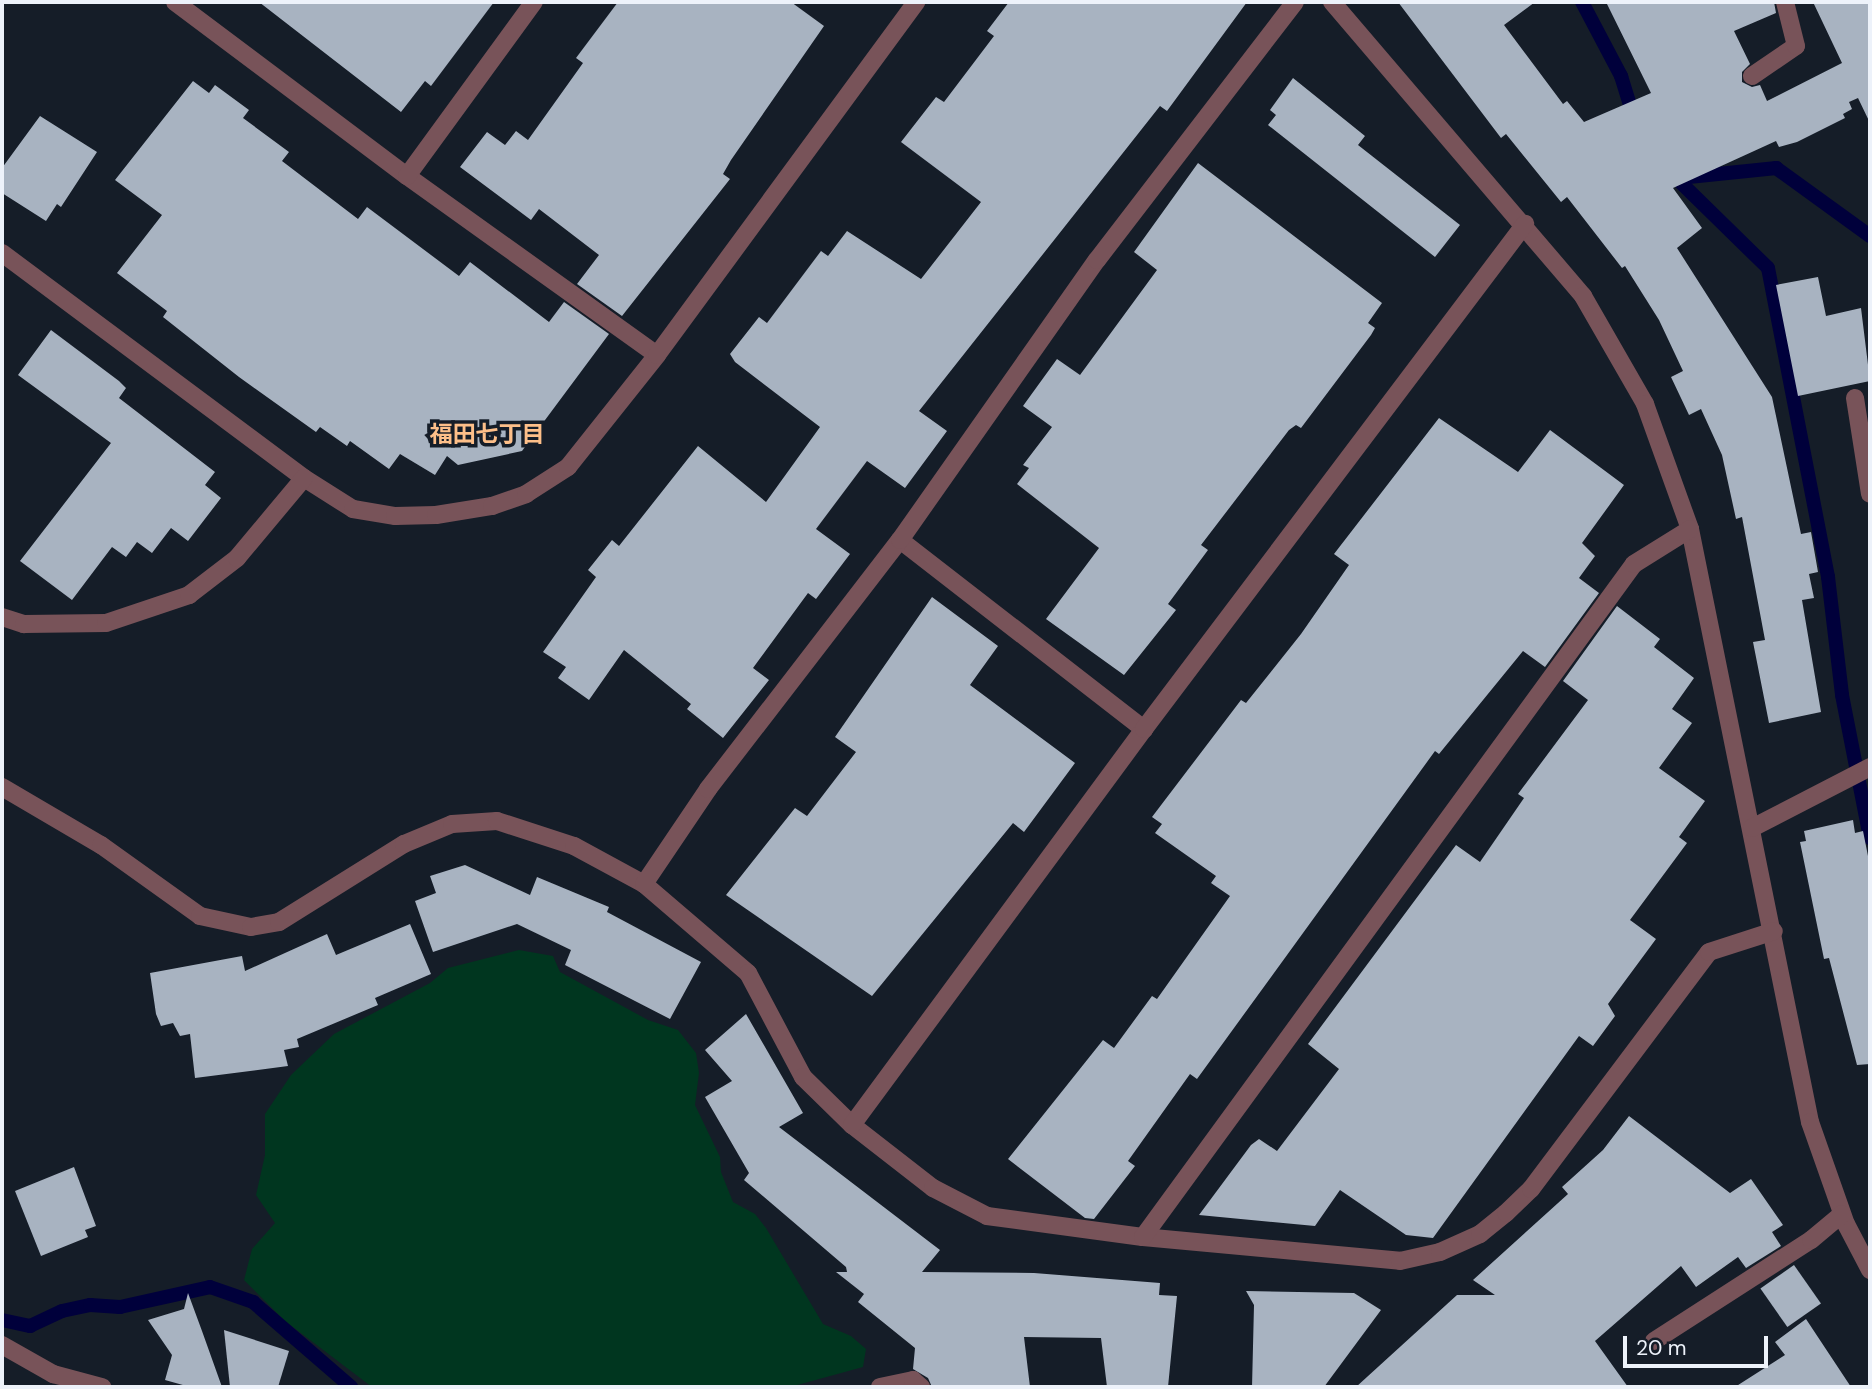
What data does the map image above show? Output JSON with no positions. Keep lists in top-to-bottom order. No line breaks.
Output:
{"districts":["福田七丁目"],"scale_bar":"20 m"}
